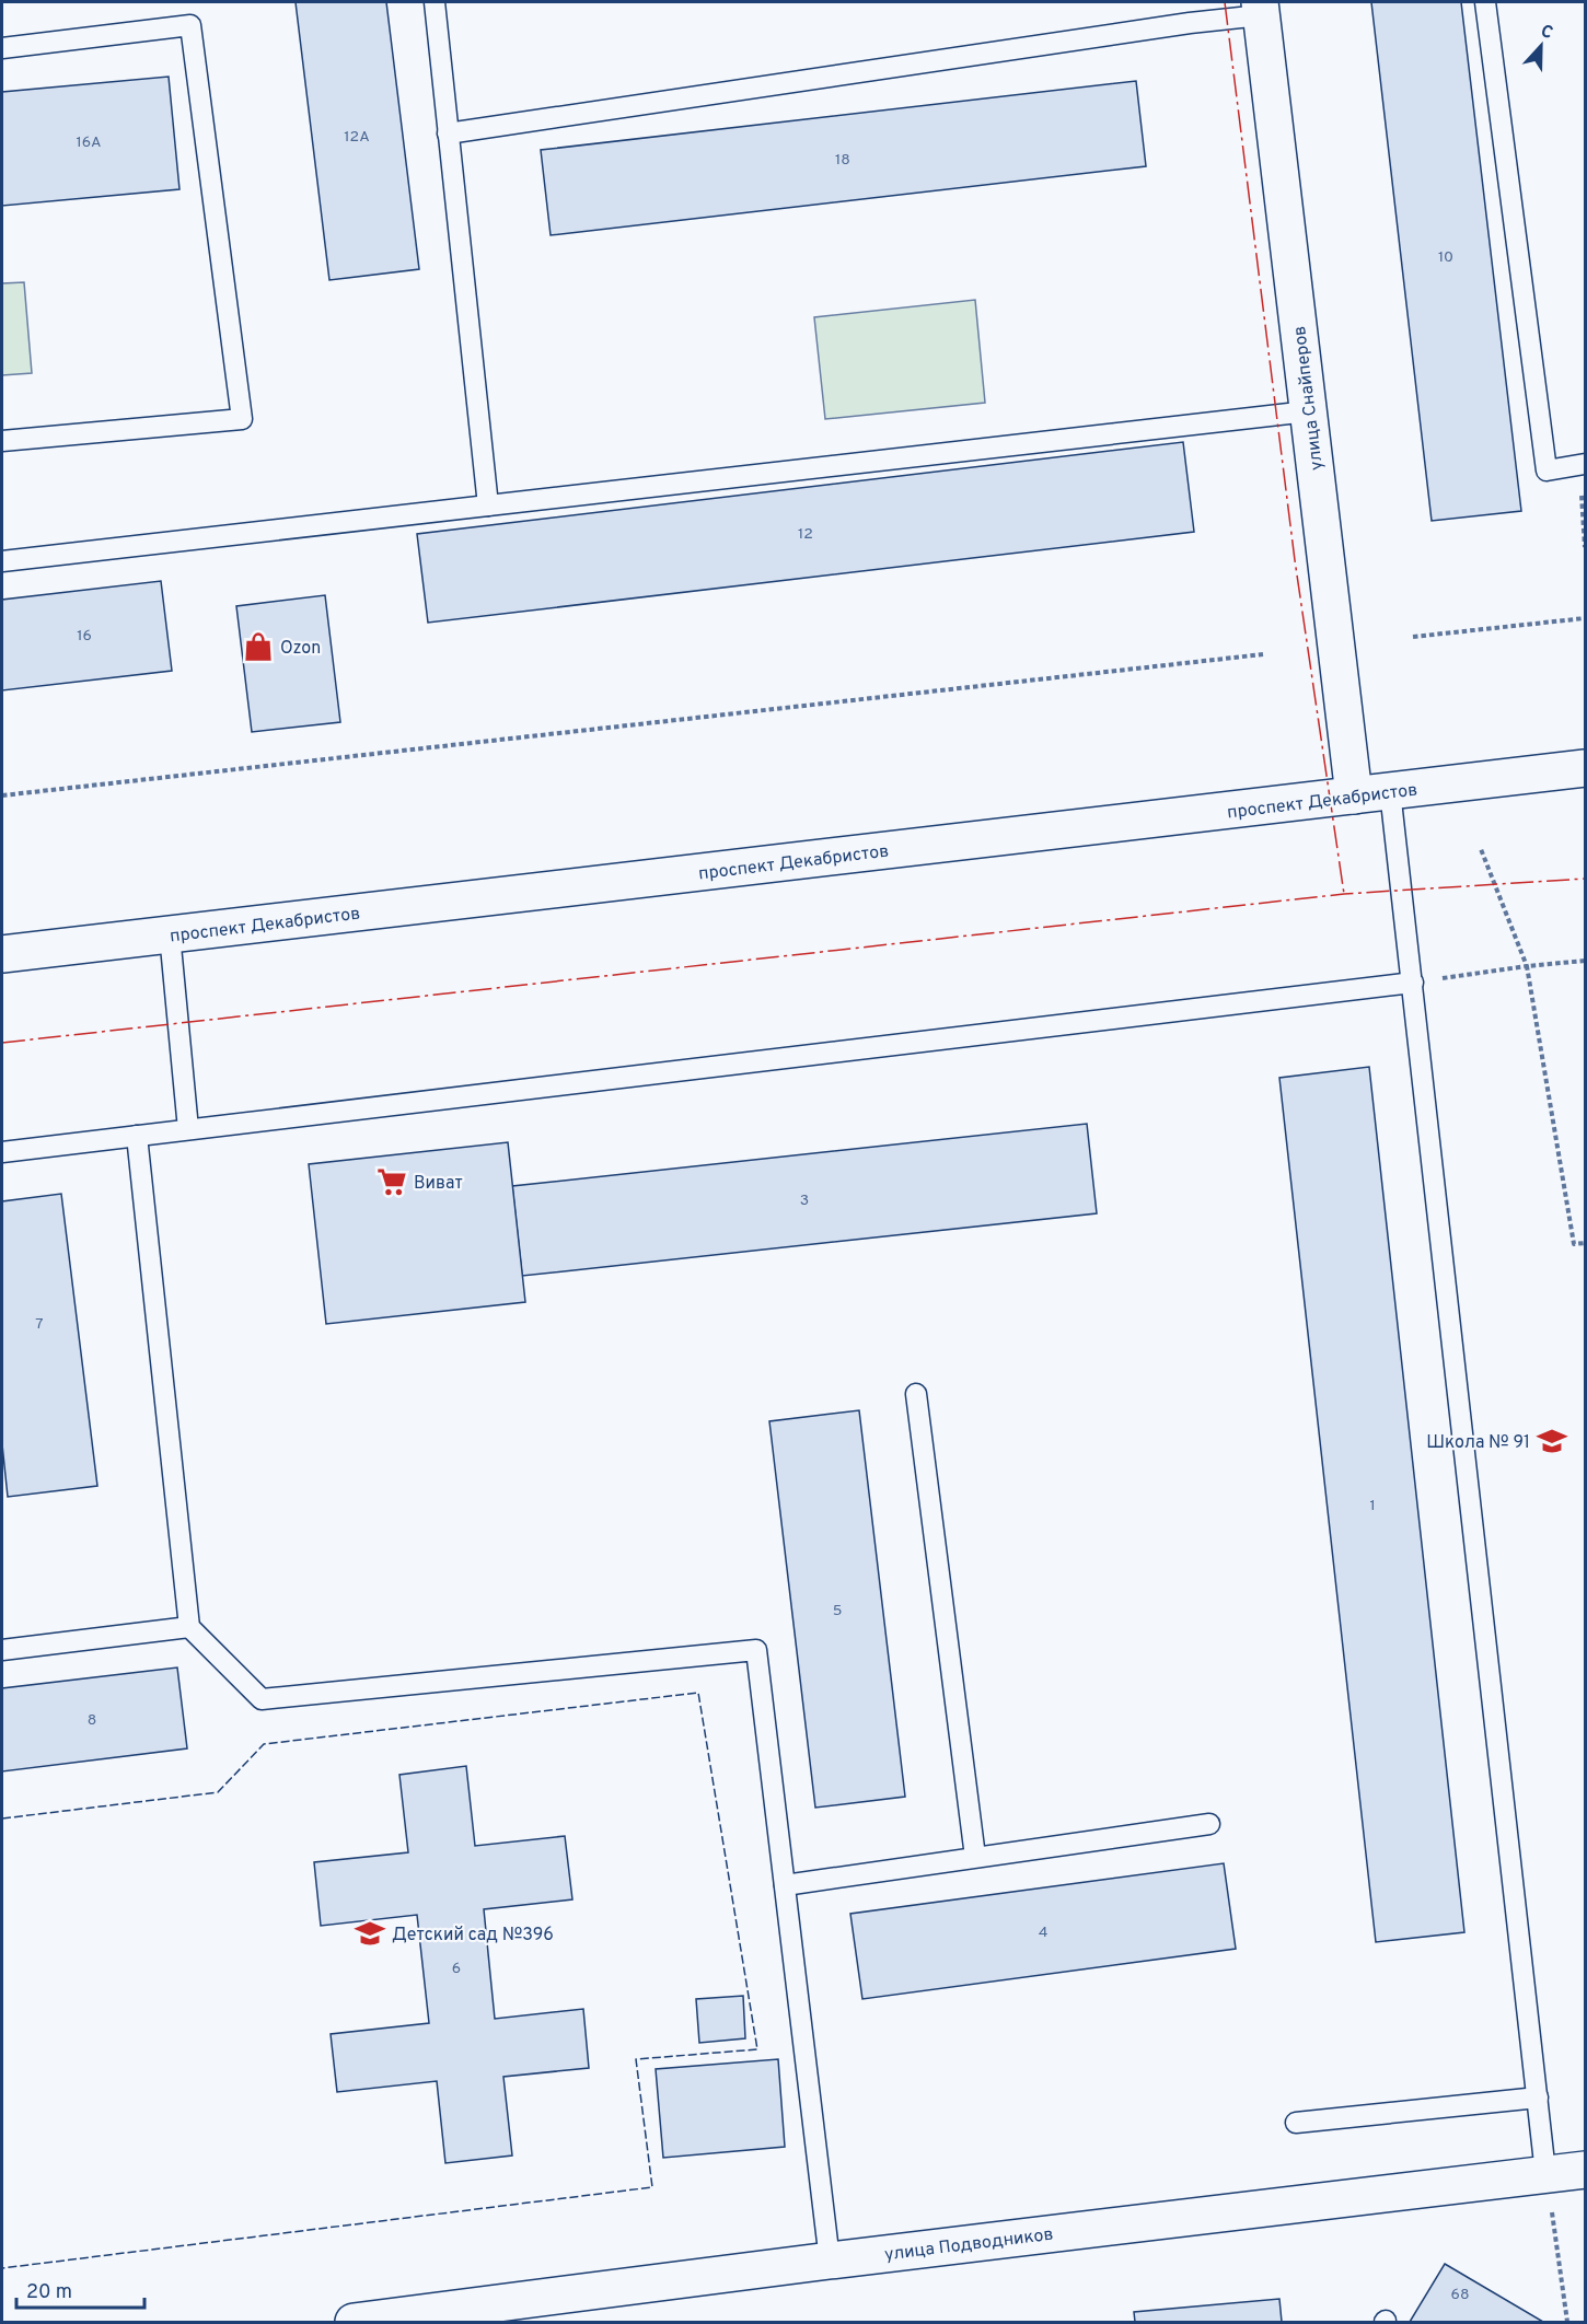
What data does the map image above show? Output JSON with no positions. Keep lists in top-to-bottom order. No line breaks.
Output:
{"streets":{"street":["улица Снайперов","проспект Декабристов","улица Подводников"]},"crossings":[["улица Снайперов","проспект Декабристов"]],"places":{"shop":["Ozon"],"supermarket":["Виват"],"school or university":["Школа № 91","Детский сад №396"]},"house_numbers":["12А","16А","18","10","12","16","3","7","1","5","8","4","6","68"],"scale_bar":"20 m","north":"top"}
